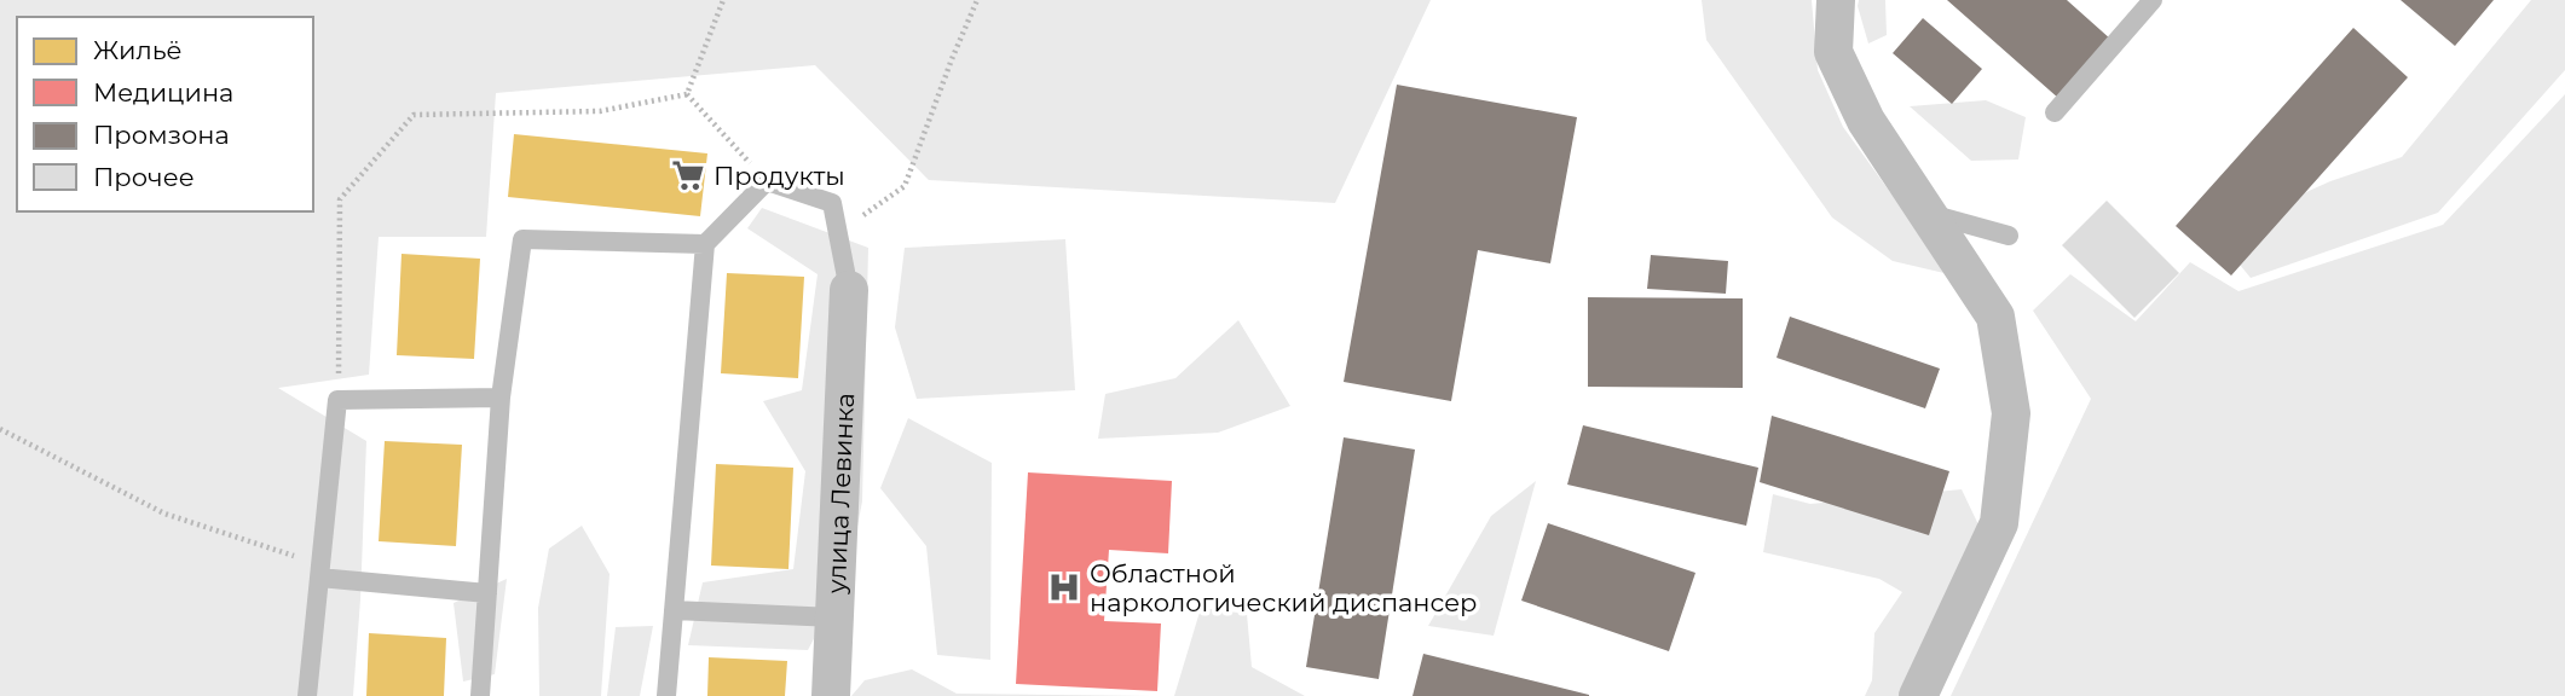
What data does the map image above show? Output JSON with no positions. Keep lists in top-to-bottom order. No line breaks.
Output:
{"streets":{"street":["улица Левинка"]},"places":{"supermarket":["Продукты"],"hospital":["Областной наркологический диспансер"]},"legend":["Жильё","Медицина","Промзона","Прочее"]}
